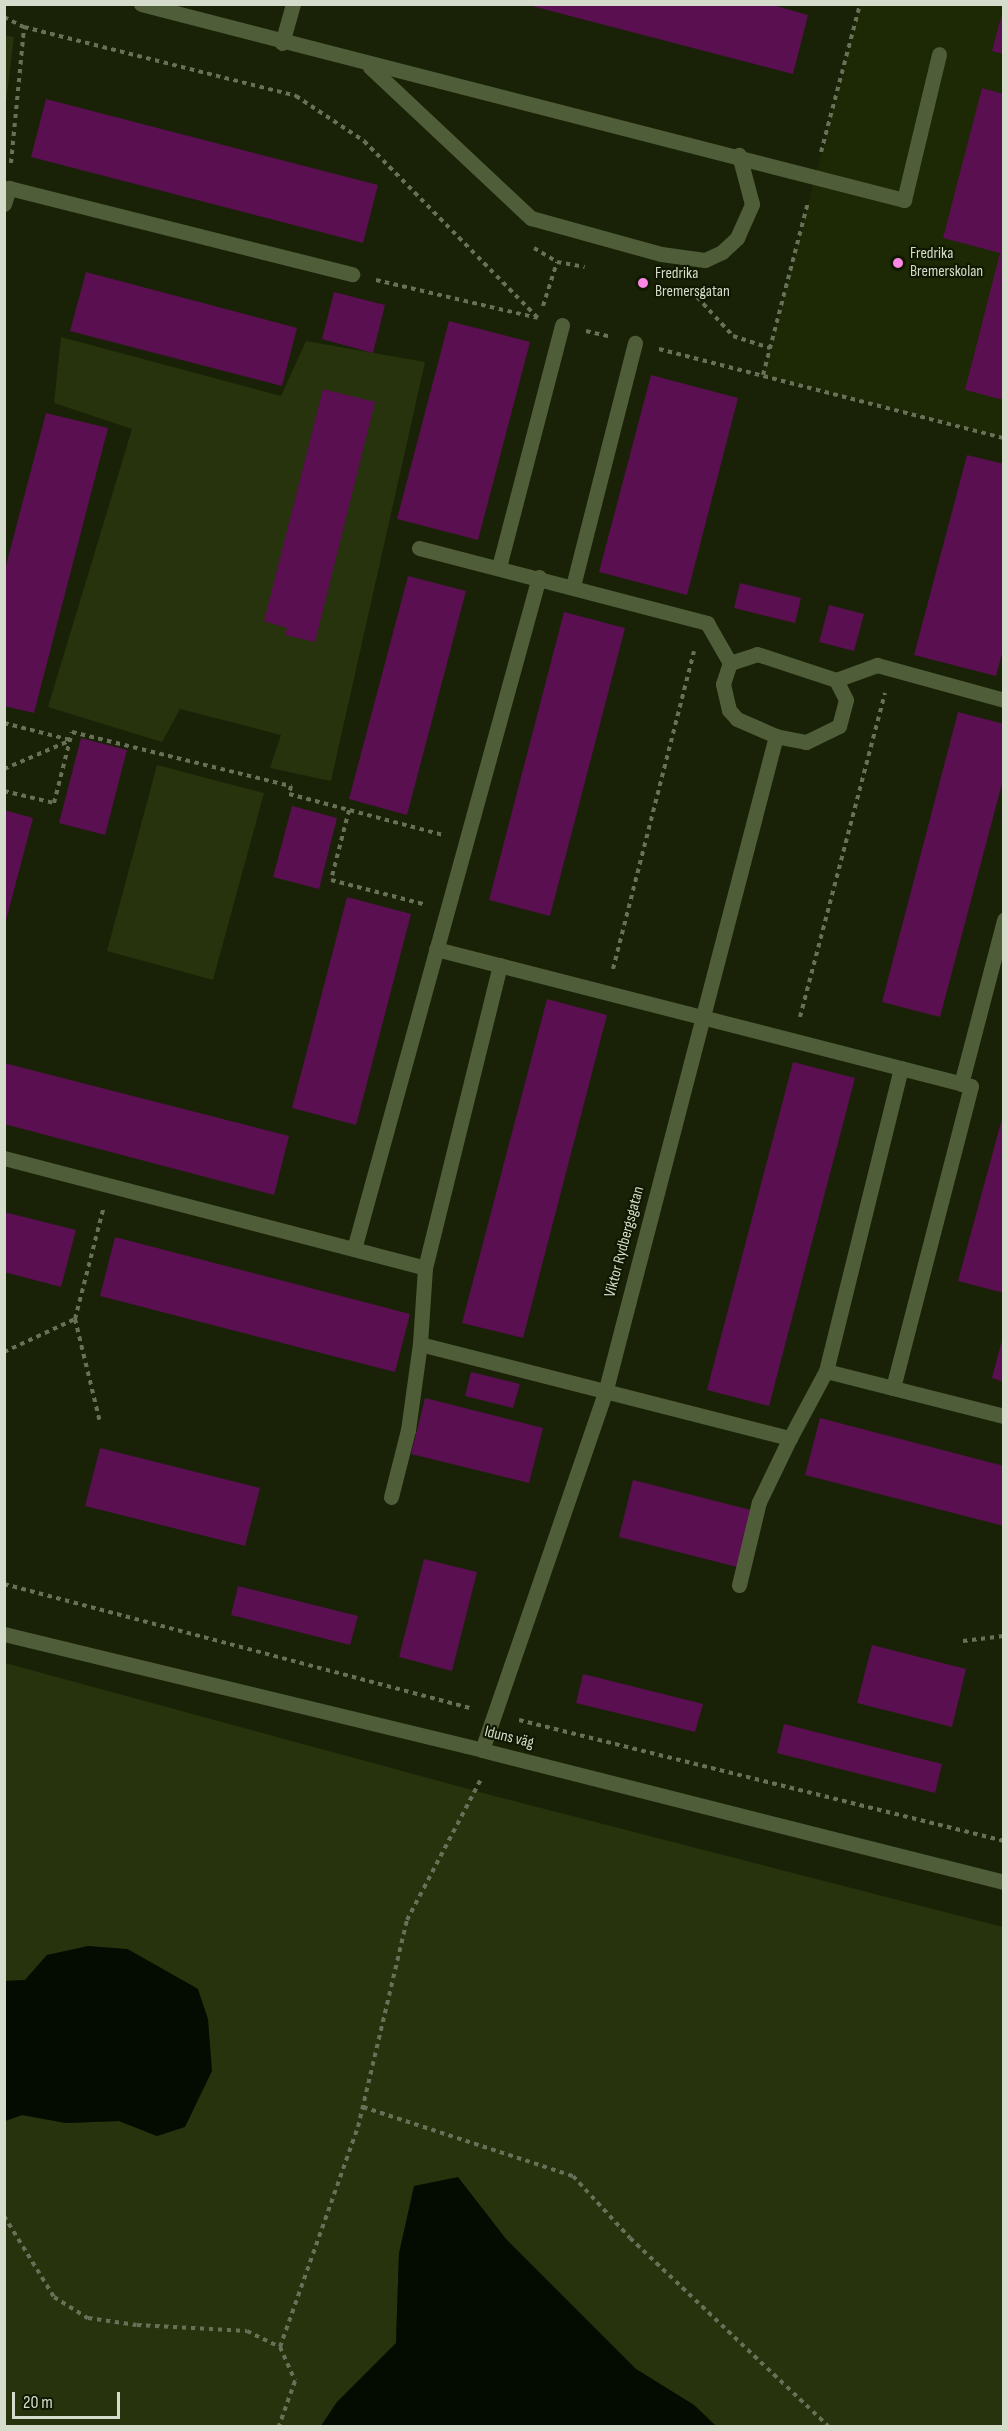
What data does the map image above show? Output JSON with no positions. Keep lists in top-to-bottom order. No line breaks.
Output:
{"streets":{"street":["Viktor Rydbergsgatan","Iduns väg"]},"crossings":[["Viktor Rydbergsgatan","Iduns väg"]],"places":["Fredrika Bremerskolan","Fredrika Bremersgatan"],"scale_bar":"20 m"}
